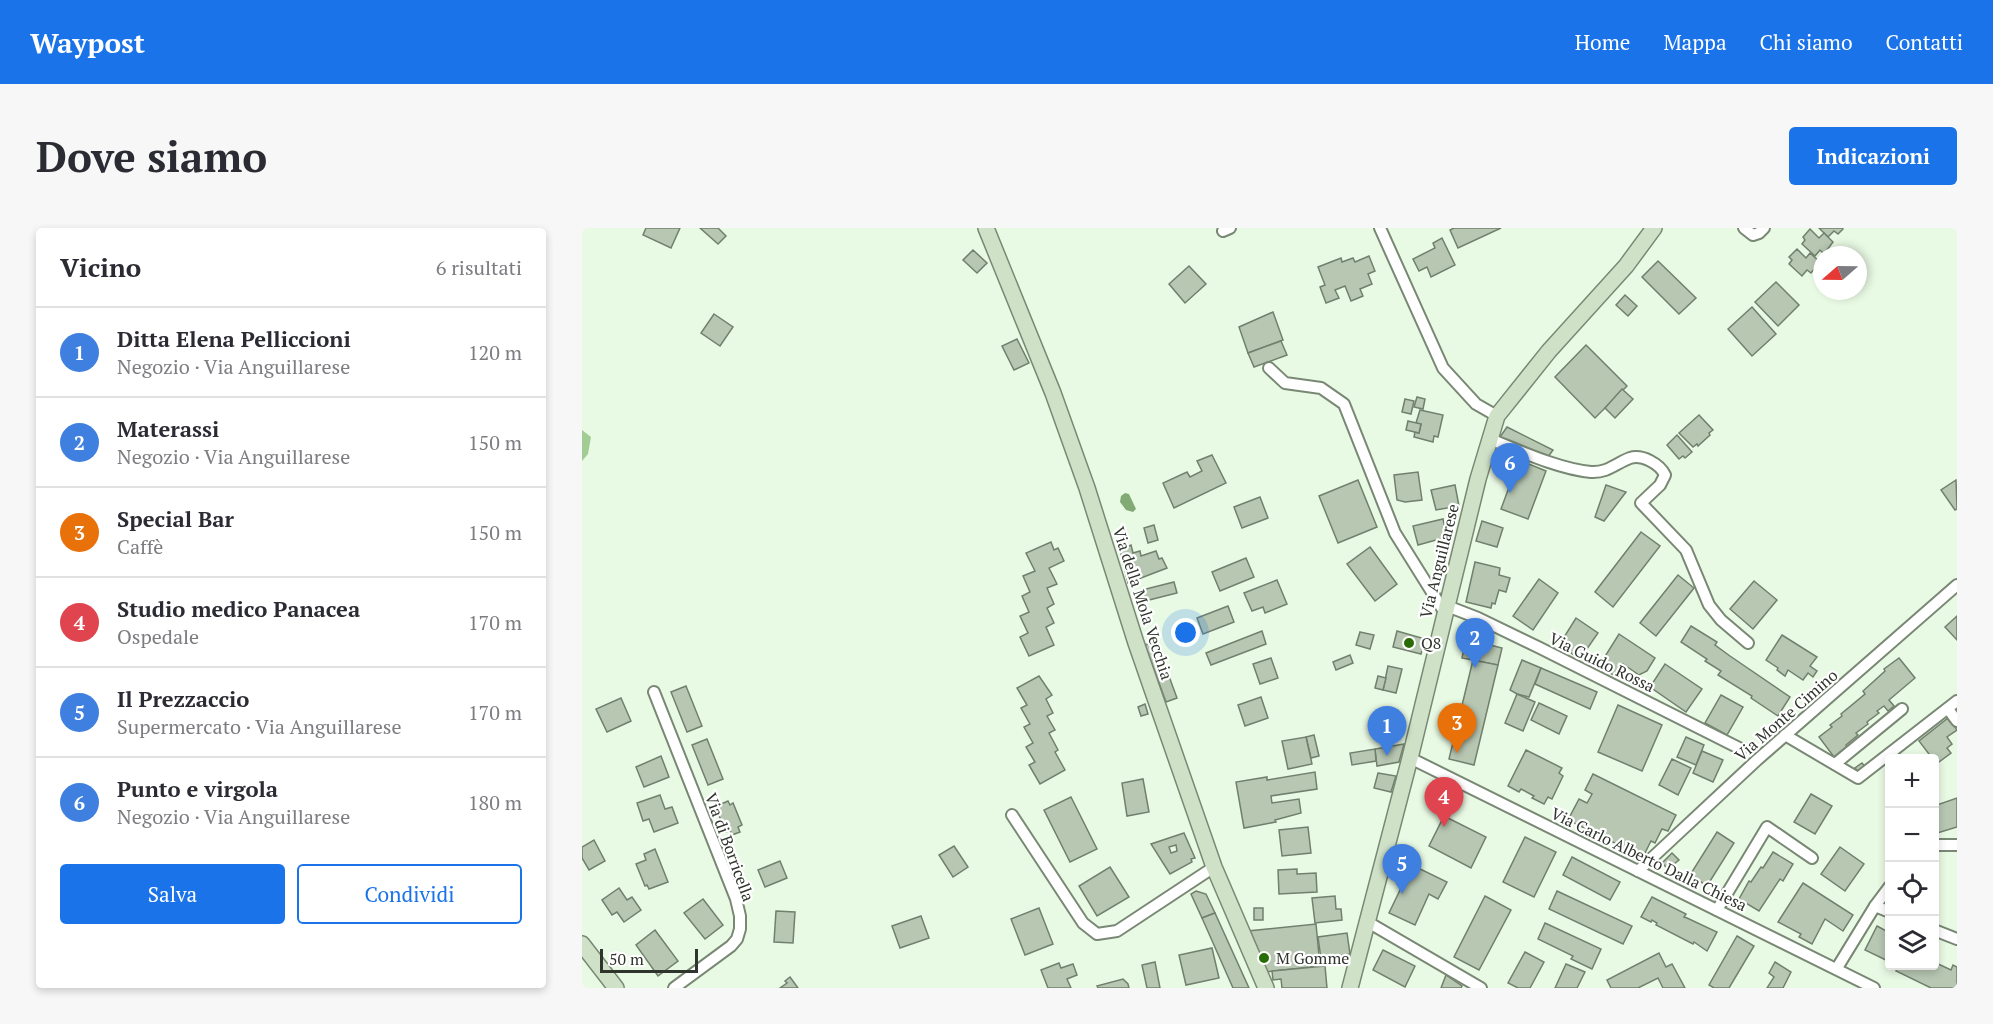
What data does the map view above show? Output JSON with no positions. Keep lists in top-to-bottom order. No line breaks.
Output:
{"streets":{"main road":["Via Anguillarese","Via della Mola Vecchia"],"street":["Via Guido Rossa","Via Monte Cimino","Via di Borricella","Via Carlo Alberto Dalla Chiesa"]},"crossings":[["Via Anguillarese","Via Guido Rossa"],["Via Anguillarese","Via Carlo Alberto Dalla Chiesa"],["Via Monte Cimino","Via Carlo Alberto Dalla Chiesa"]],"places":["Q8","M Gomme"],"scale_bar":"50 m","north":"left","page":{"header":"Waypost","nav":["Home","Mappa","Chi siamo","Contatti"],"buttons":["Indicazioni",["Salva","Condividi"]],"title":"Dove siamo","heading":["Vicino","6 risultati"],"list":[{"mark":"1","name":"Ditta Elena Pelliccioni","note":"Negozio · Via Anguillarese","value":"120 m"},{"mark":"2","name":"Materassi","note":"Negozio · Via Anguillarese","value":"150 m"},{"mark":"3","name":"Special Bar","note":"Caffè","value":"150 m"},{"mark":"4","name":"Studio medico Panacea","note":"Ospedale","value":"170 m"},{"mark":"5","name":"Il Prezzaccio","note":"Supermercato · Via Anguillarese","value":"170 m"},{"mark":"6","name":"Punto e virgola","note":"Negozio · Via Anguillarese","value":"180 m"}],"pins":["6","2","3","1","4","5"],"map_buttons":["+","−"],"scale":"50 m"}}
